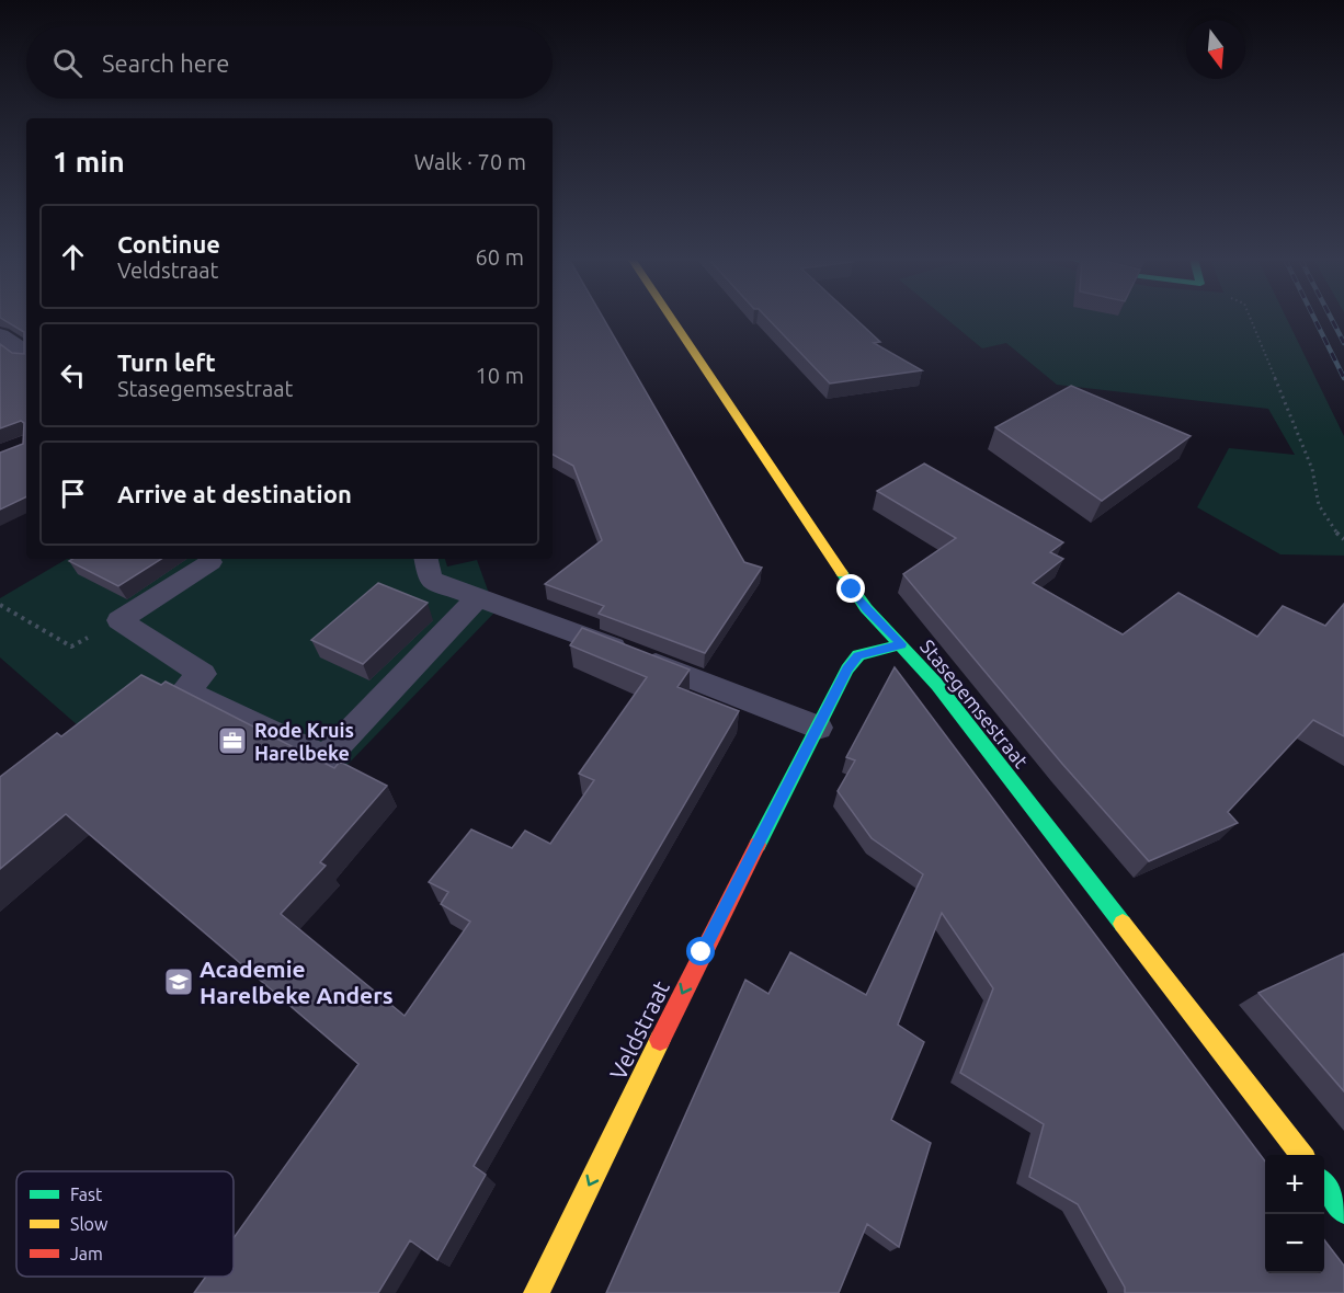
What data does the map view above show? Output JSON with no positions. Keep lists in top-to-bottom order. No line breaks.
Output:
{"streets":{"street":["Stasegemsestraat","Veldstraat"]},"crossings":[["Stasegemsestraat","Veldstraat"]],"one_way":["Veldstraat"],"places":{"office":["Rode Kruis Harelbeke"],"school or university":["Academie Harelbeke Anders"]},"legend":["Fast","Slow","Jam"],"north":"bottom","page":{"search":"Search here","heading":["1 min","Walk · 70 m"],"list":[["Continue","Veldstraat","60 m"],["Turn left","Stasegemsestraat","10 m"],"Arrive at destination"],"map_buttons":["+","−"]}}
